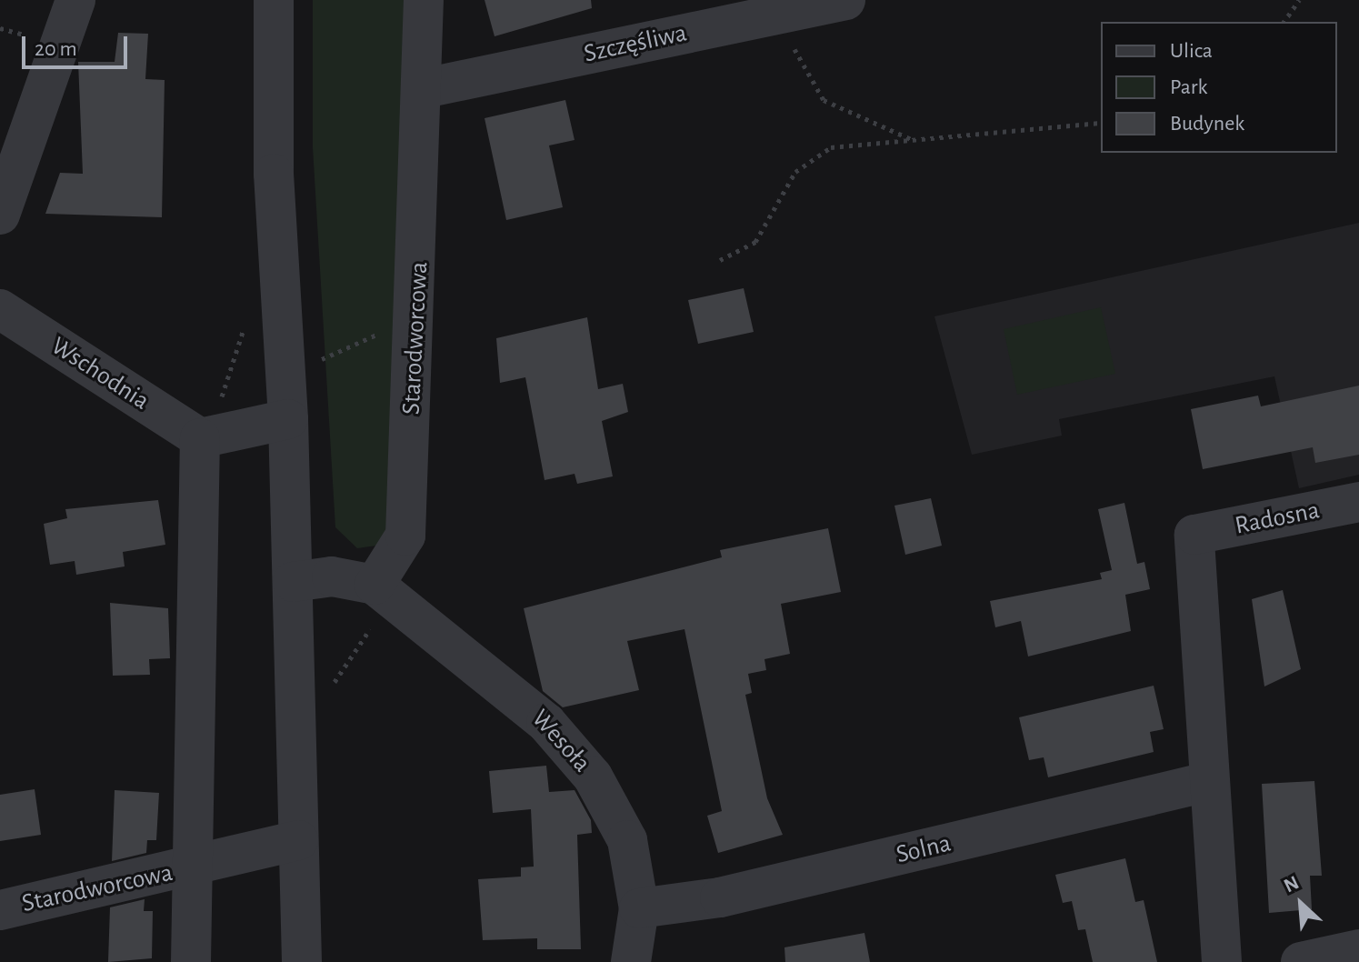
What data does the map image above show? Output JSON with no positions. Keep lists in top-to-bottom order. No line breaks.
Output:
{"streets":{"street":["Szczęśliwa","Starodworcowa","Wschodnia","Radosna","Wesoła","Solna"]},"crossings":[["Szczęśliwa","Starodworcowa"],["Starodworcowa","Wschodnia"],["Starodworcowa","Wesoła"],["Radosna","Solna"],["Wesoła","Solna"]],"legend":["Ulica","Park","Budynek"],"scale_bar":"20 m","north":"top left"}
